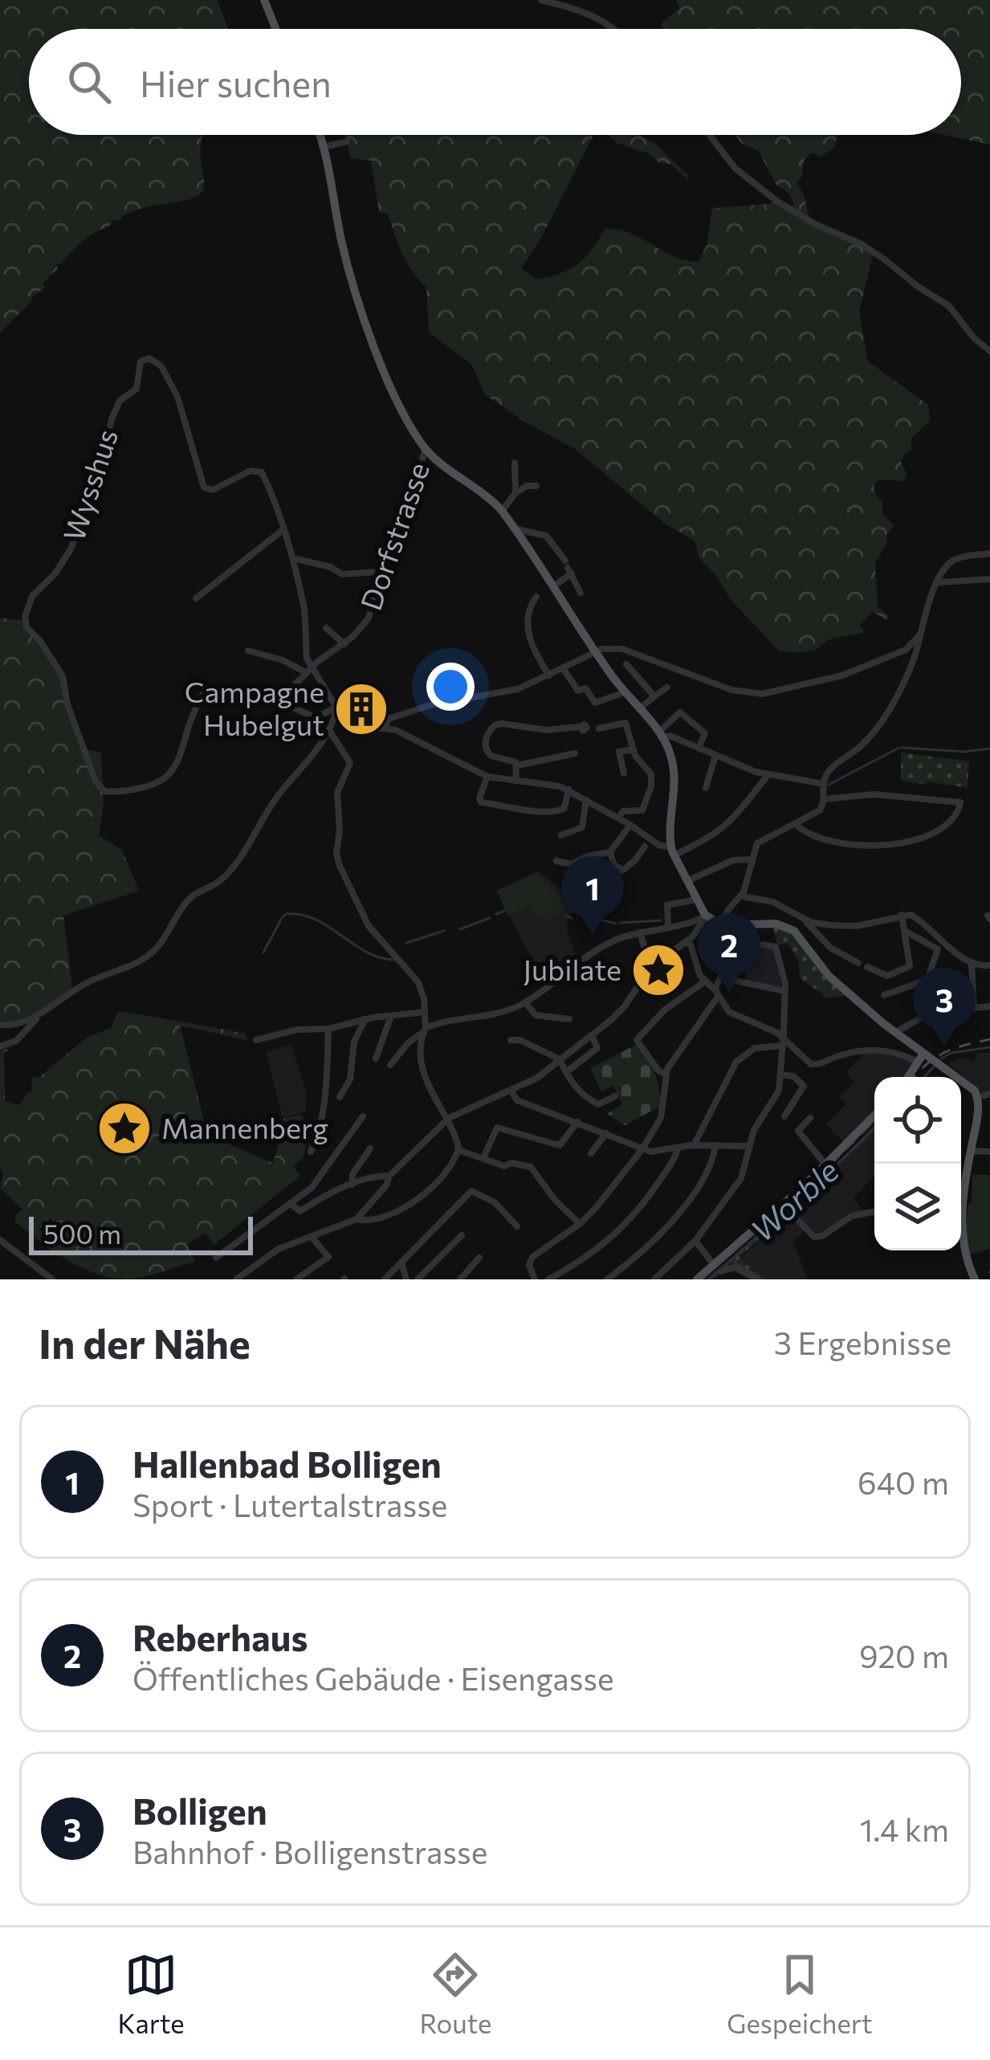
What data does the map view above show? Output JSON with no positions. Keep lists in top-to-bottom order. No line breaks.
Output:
{"streets":{"street":["Wysshus","Dorfstrasse"]},"crossings":[["Wysshus","Dorfstrasse"]],"water":["Worble"],"places":{"building":["Campagne Hubelgut"],"place":["Jubilate","Mannenberg"]},"scale_bar":"500 m","page":{"search":"Hier suchen","pins":["1","2","3"],"scale":"500 m","heading":["In der Nähe","3 Ergebnisse"],"list":[{"mark":"1","name":"Hallenbad Bolligen","note":"Sport · Lutertalstrasse","value":"640 m"},{"mark":"2","name":"Reberhaus","note":"Öffentliches Gebäude · Eisengasse","value":"920 m"},{"mark":"3","name":"Bolligen","note":"Bahnhof · Bolligenstrasse","value":"1.4 km"}],"nav":["Karte","Route","Gespeichert"]}}
